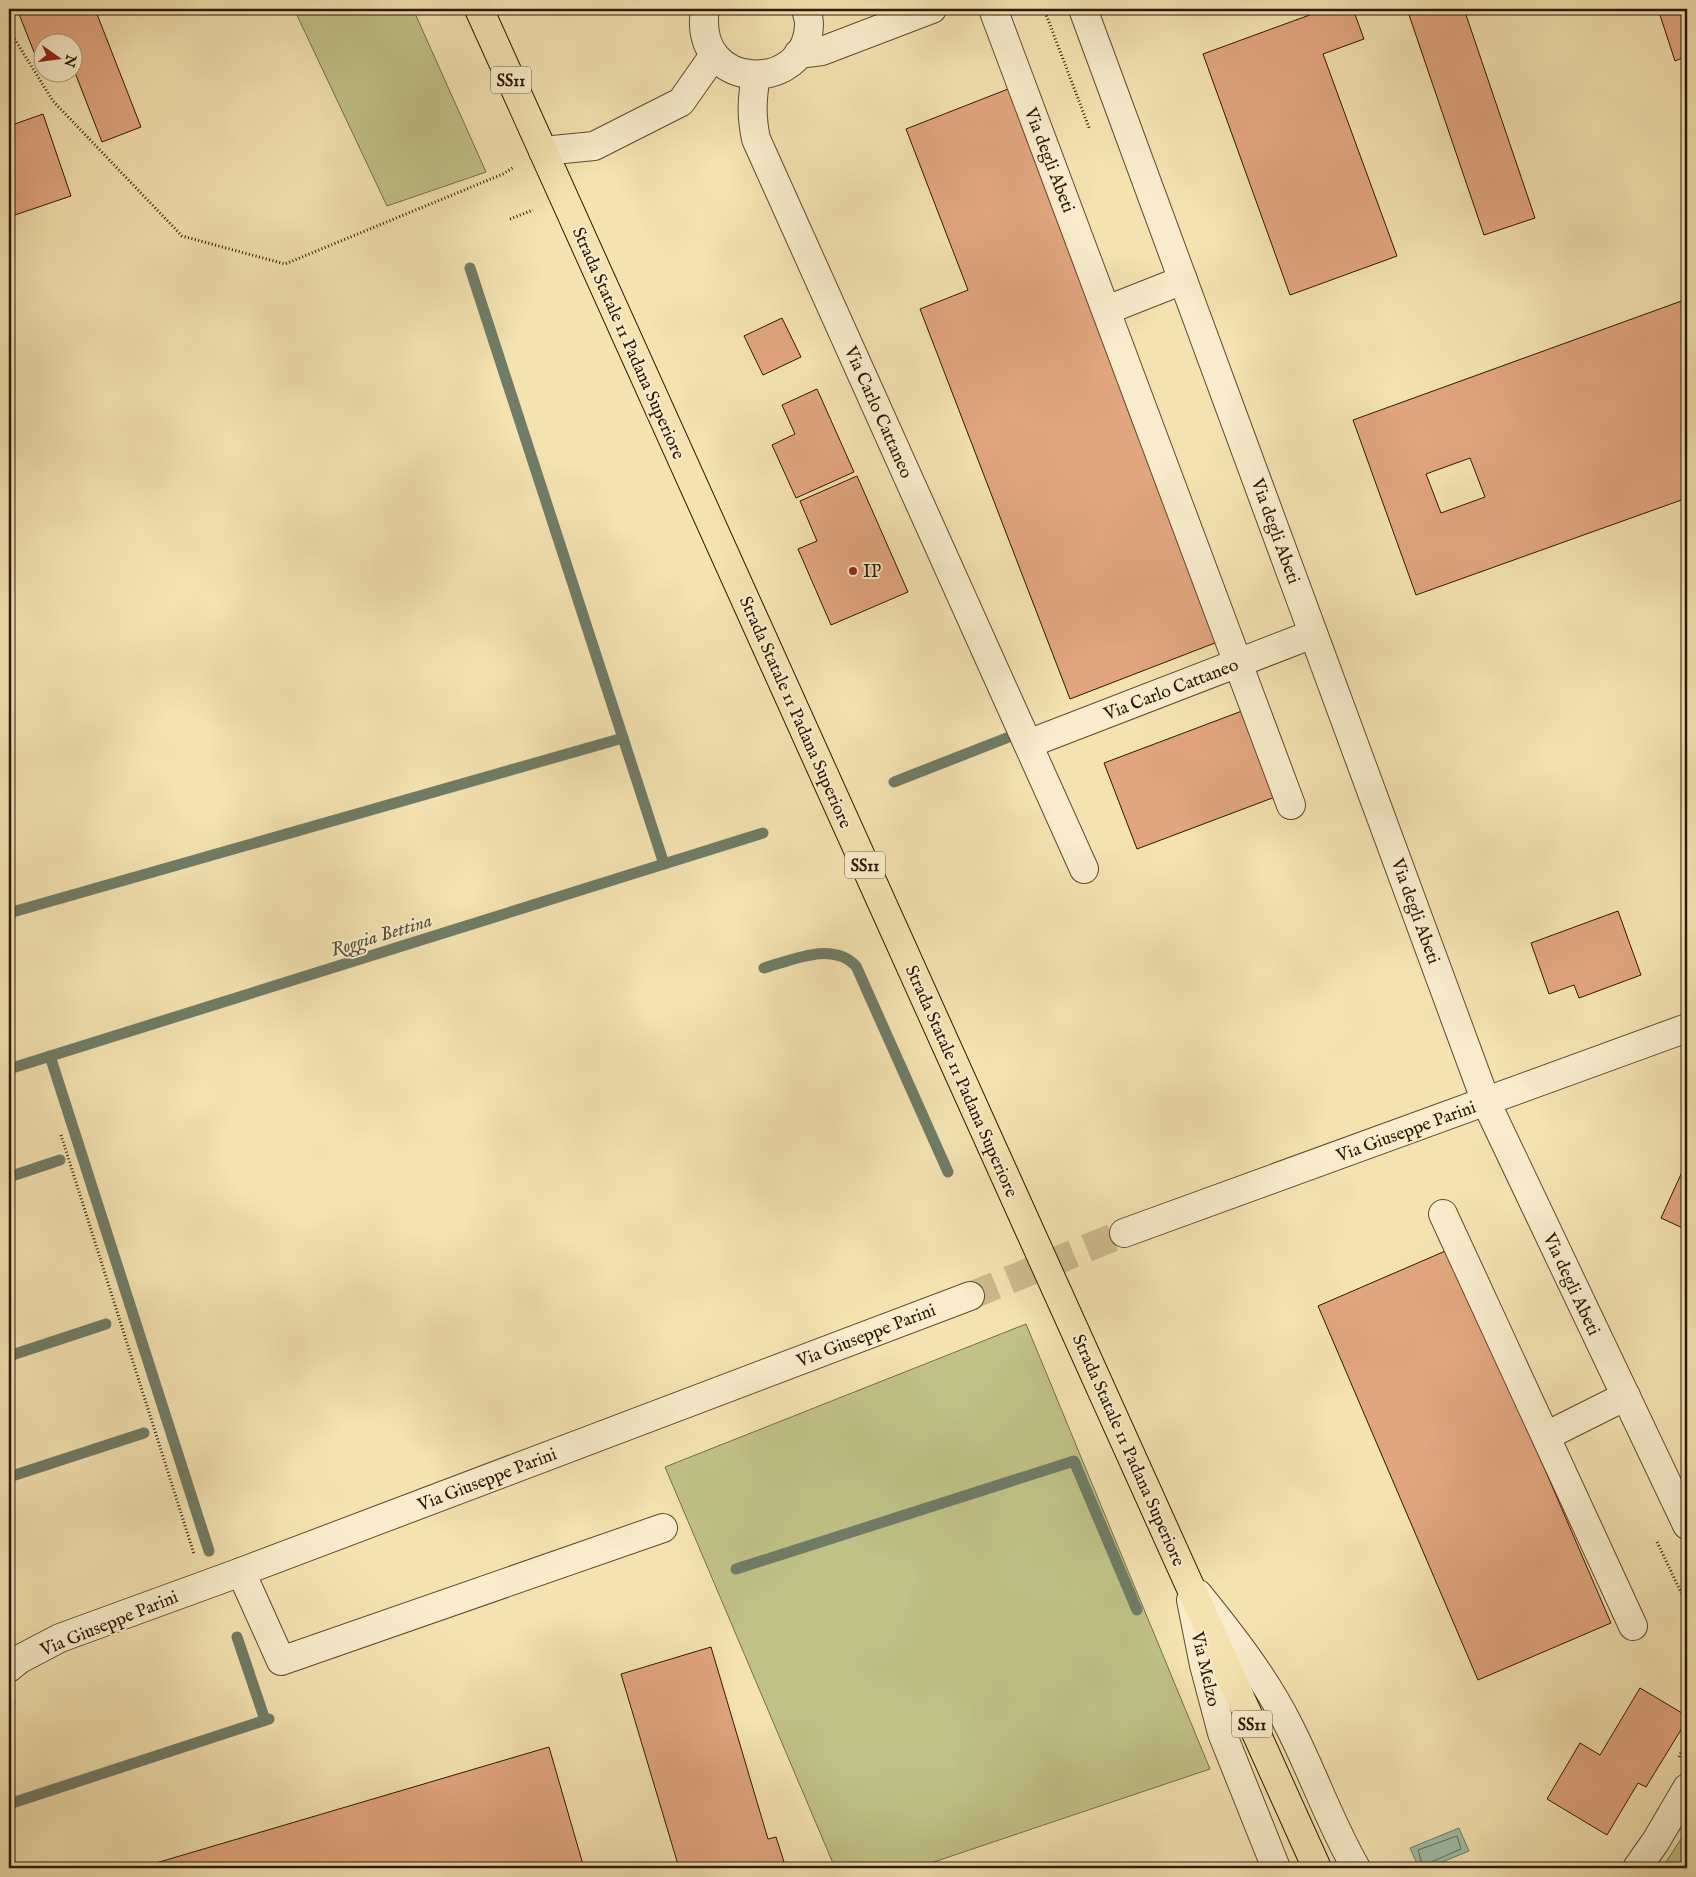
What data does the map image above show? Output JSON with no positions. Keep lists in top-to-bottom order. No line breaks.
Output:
{"streets":{"main road":["SS11","Strada Statale 11 Padana Superiore"],"street":["Via degli Abeti","Via Carlo Cattaneo","Via Giuseppe Parini","Via Melzo"]},"crossings":[["SS11","Strada Statale 11 Padana Superiore"],["SS11","Via Melzo"],["Via degli Abeti","Via Carlo Cattaneo"],["Via degli Abeti","Via Giuseppe Parini"],["Strada Statale 11 Padana Superiore","Via Melzo"]],"water":["Roggia Bettina"],"places":["IP"],"north":"right"}
